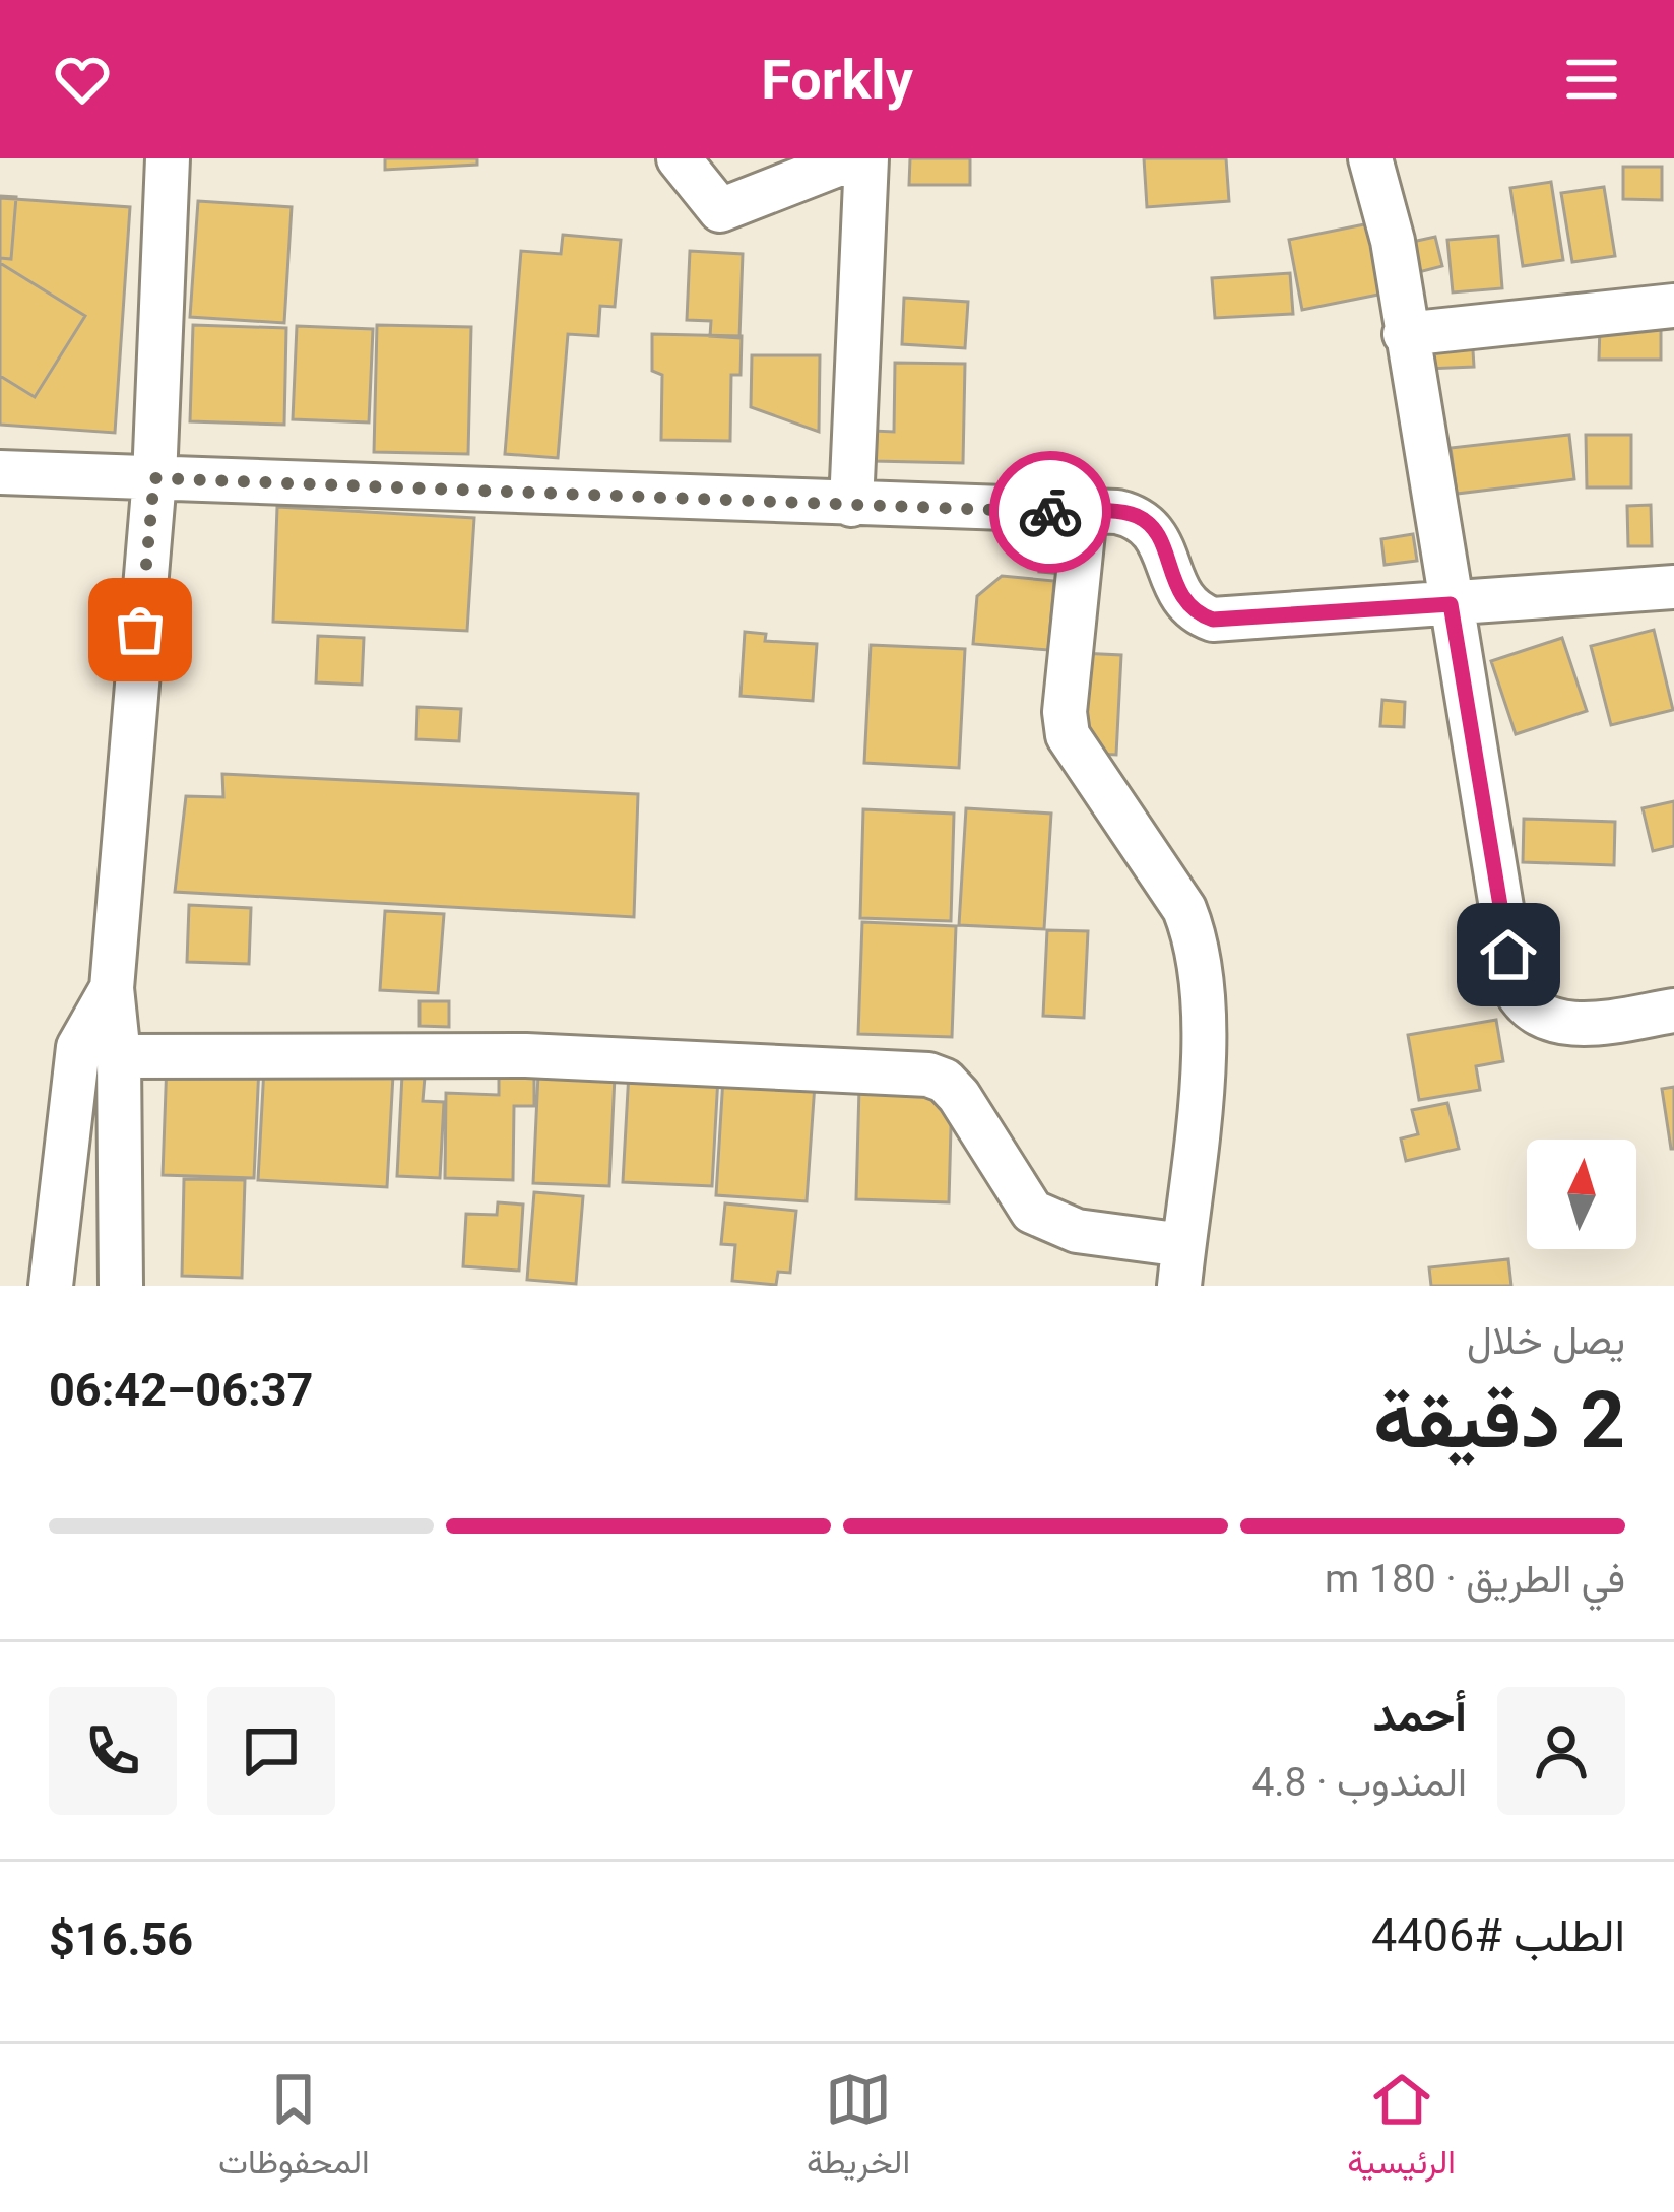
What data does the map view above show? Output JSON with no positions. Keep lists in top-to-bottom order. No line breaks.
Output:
{"north":"top","page":{"header":"Forkly","heading":["2 دقيقة","يصل خلال","06:37–06:42"],"panel":["أحمد","المندوب · 4.8","الطلب #4406","$16.56"],"bar":"في الطريق · 180 m","tabs":["الرئيسية","الخريطة","المحفوظات"]}}
